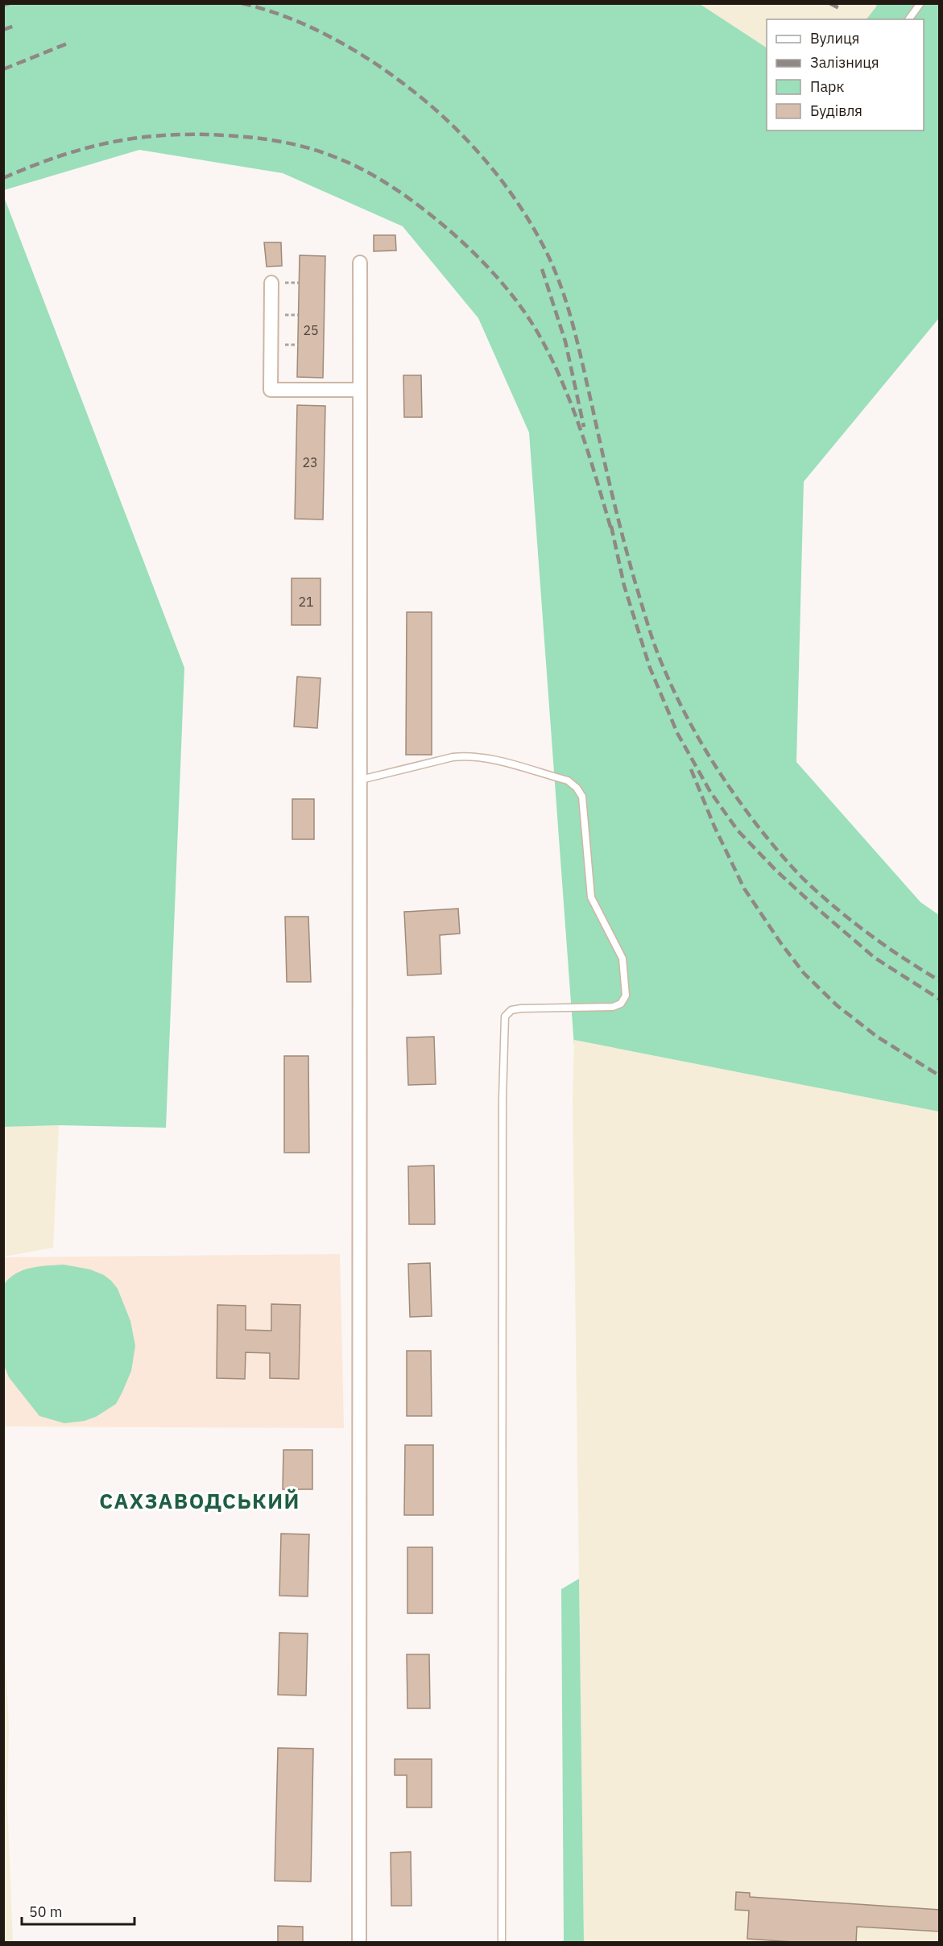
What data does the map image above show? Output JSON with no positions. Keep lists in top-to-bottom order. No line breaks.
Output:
{"districts":["САХЗАВОДСЬКИЙ"],"house_numbers":["25","23","21"],"legend":["Вулиця","Залізниця","Парк","Будівля"],"scale_bar":"50 m"}
